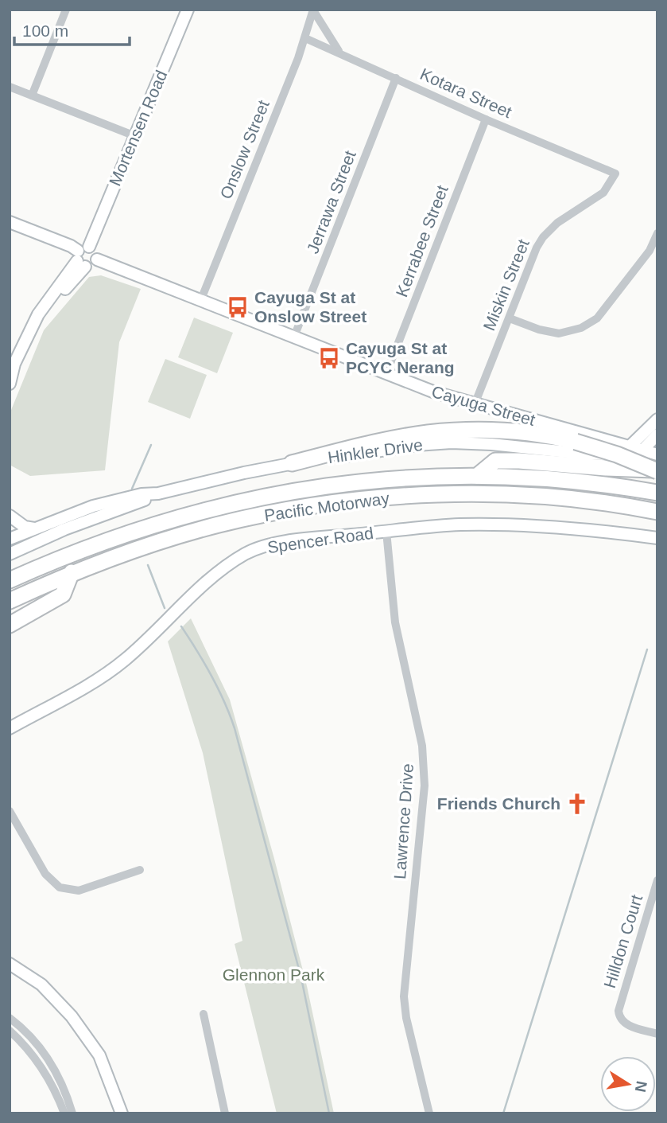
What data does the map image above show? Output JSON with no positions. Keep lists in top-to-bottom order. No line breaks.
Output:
{"streets":{"highway":["Pacific Motorway"],"street":["Kotara Street","Mortensen Road","Onslow Street","Jerrawa Street","Kerrabee Street","Miskin Street","Cayuga Street","Hinkler Drive","Spencer Road","Lawrence Drive","Hilldon Court"]},"crossings":[["Kotara Street","Onslow Street"],["Kotara Street","Jerrawa Street"],["Kotara Street","Kerrabee Street"],["Kotara Street","Miskin Street"],["Mortensen Road","Cayuga Street"],["Onslow Street","Cayuga Street"],["Jerrawa Street","Cayuga Street"],["Kerrabee Street","Cayuga Street"],["Miskin Street","Cayuga Street"],["Cayuga Street","Hinkler Drive"],["Spencer Road","Lawrence Drive"]],"parks":["Glennon Park"],"places":{"bus stop":["Cayuga St at Onslow Street","Cayuga St at PCYC Nerang"],"church":["Friends Church"]},"scale_bar":"100 m","north":"right"}
